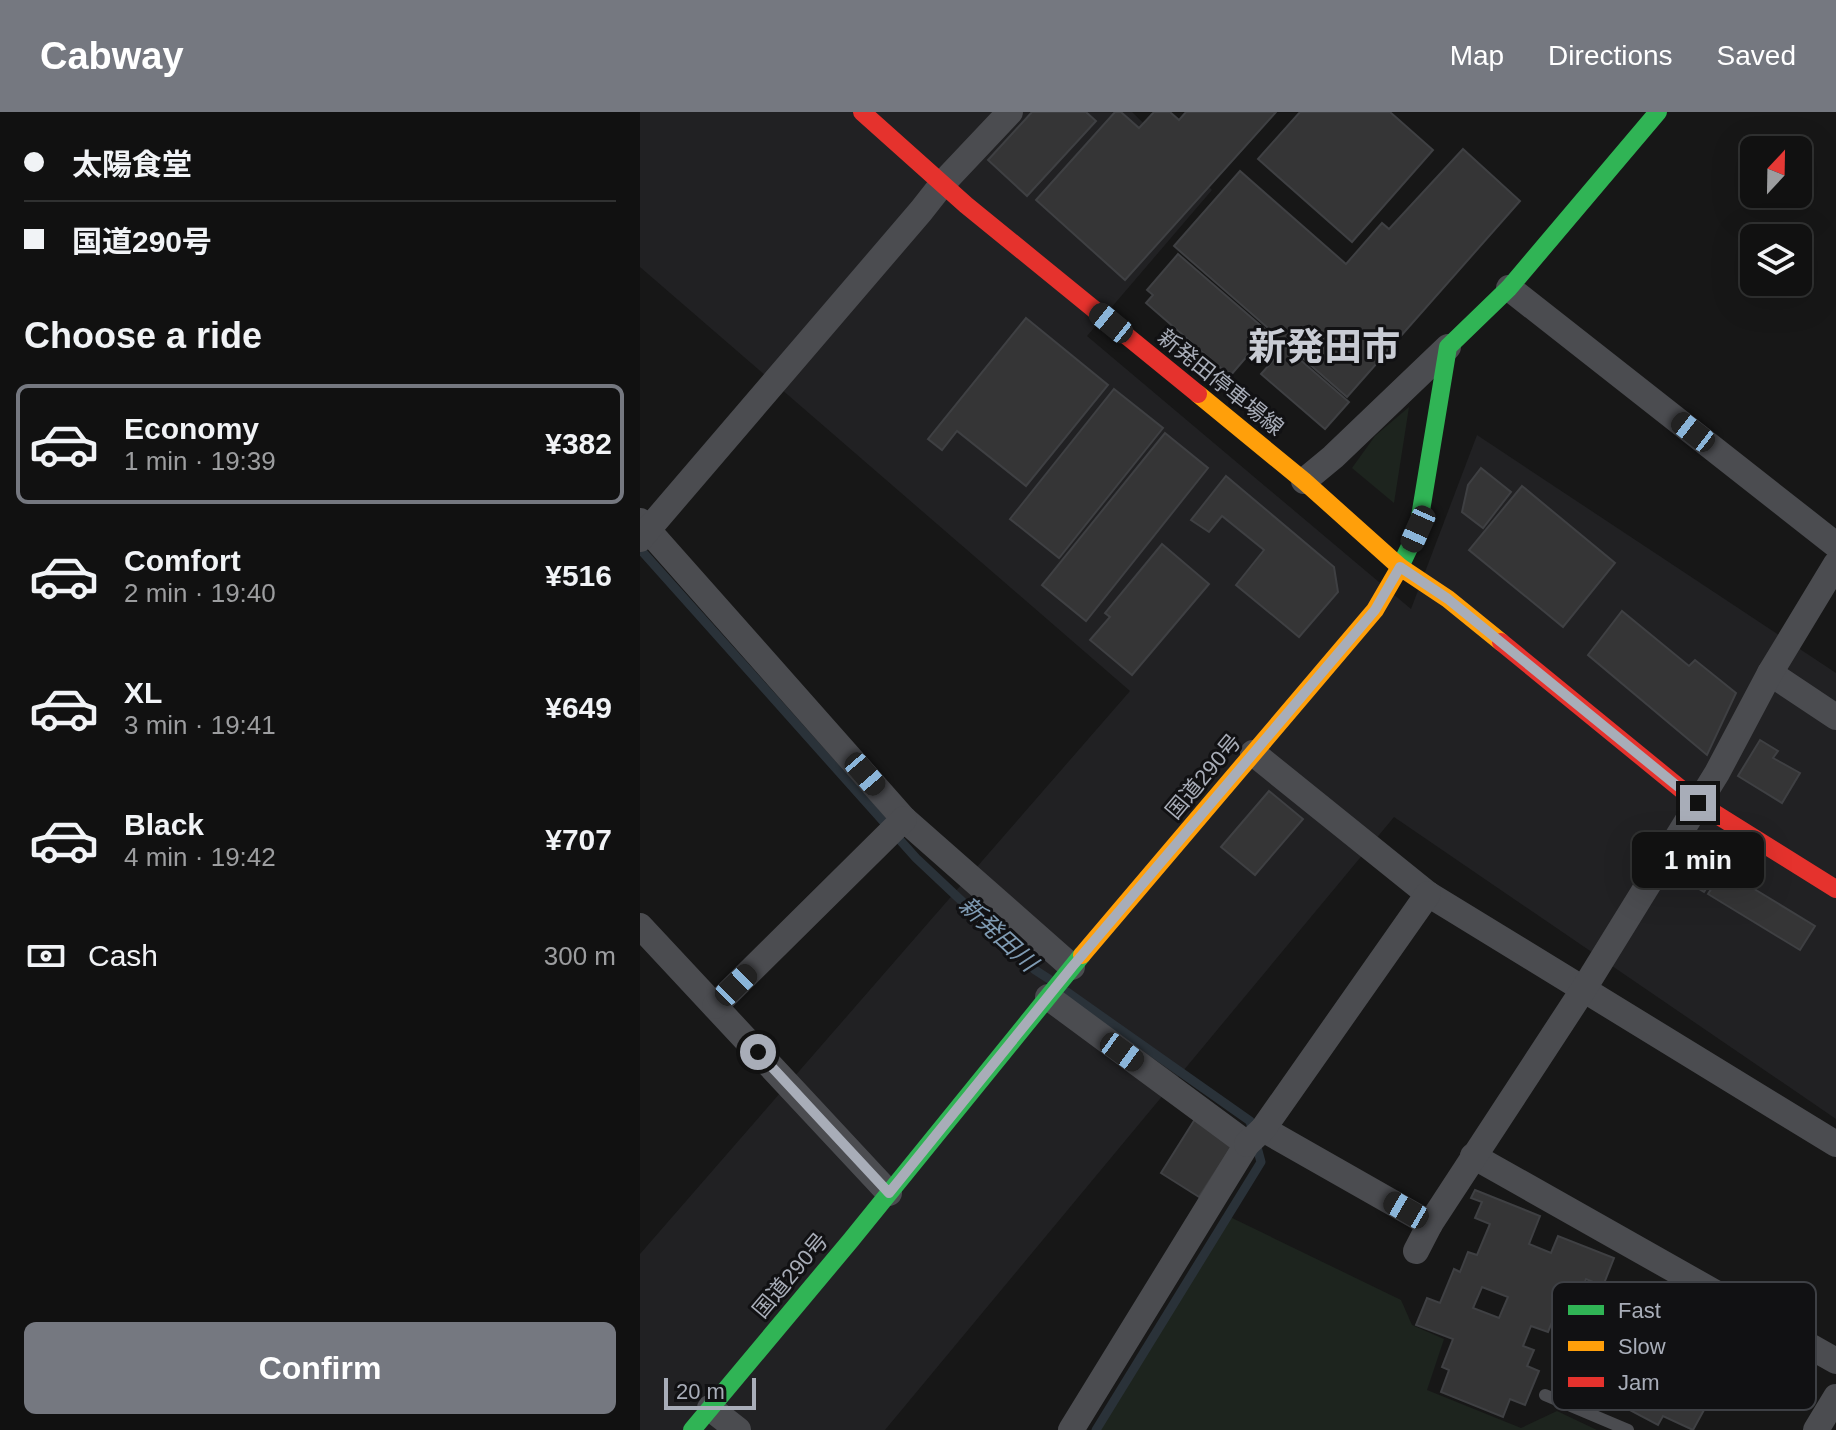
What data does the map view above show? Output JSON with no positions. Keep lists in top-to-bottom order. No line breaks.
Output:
{"streets":{"main road":["新発田停車場線","国道290号"]},"crossings":[["新発田停車場線","国道290号"]],"districts":["新発田市"],"water":["新発田川"],"legend":["Fast","Slow","Jam"],"scale_bar":"20 m","north":"top","page":{"header":"Cabway","nav":["Map","Directions","Saved"],"banner":["太陽食堂","国道290号"],"heading":"Choose a ride","list":[{"name":"Economy","note":"1 min · 19:39","value":"¥382"},{"name":"Comfort","note":"2 min · 19:40","value":"¥516"},{"name":"XL","note":"3 min · 19:41","value":"¥649"},{"name":"Black","note":"4 min · 19:42","value":"¥707"}],"bubble":"1 min","pay":["Cash","300 m"],"buttons":"Confirm","scale":"20 m"}}
